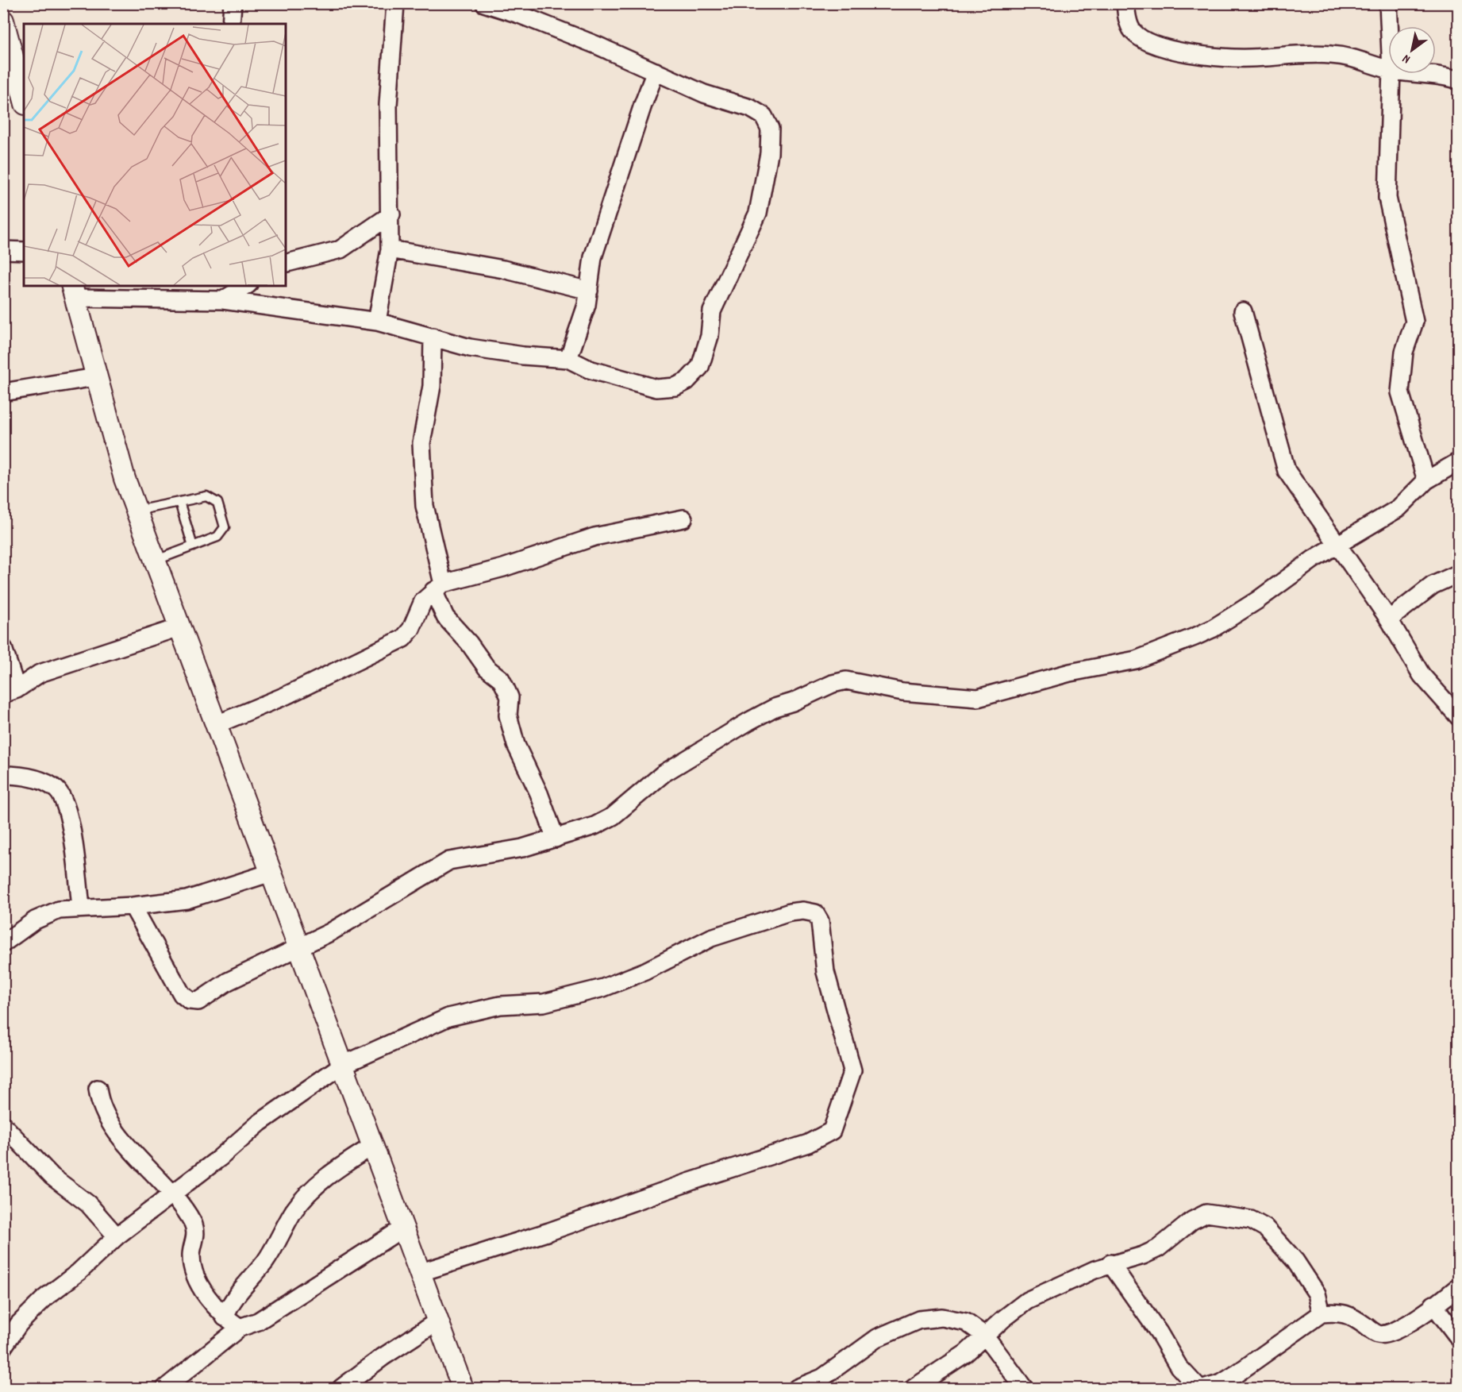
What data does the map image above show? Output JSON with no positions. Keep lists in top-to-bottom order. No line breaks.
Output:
{"north":"bottom left"}
